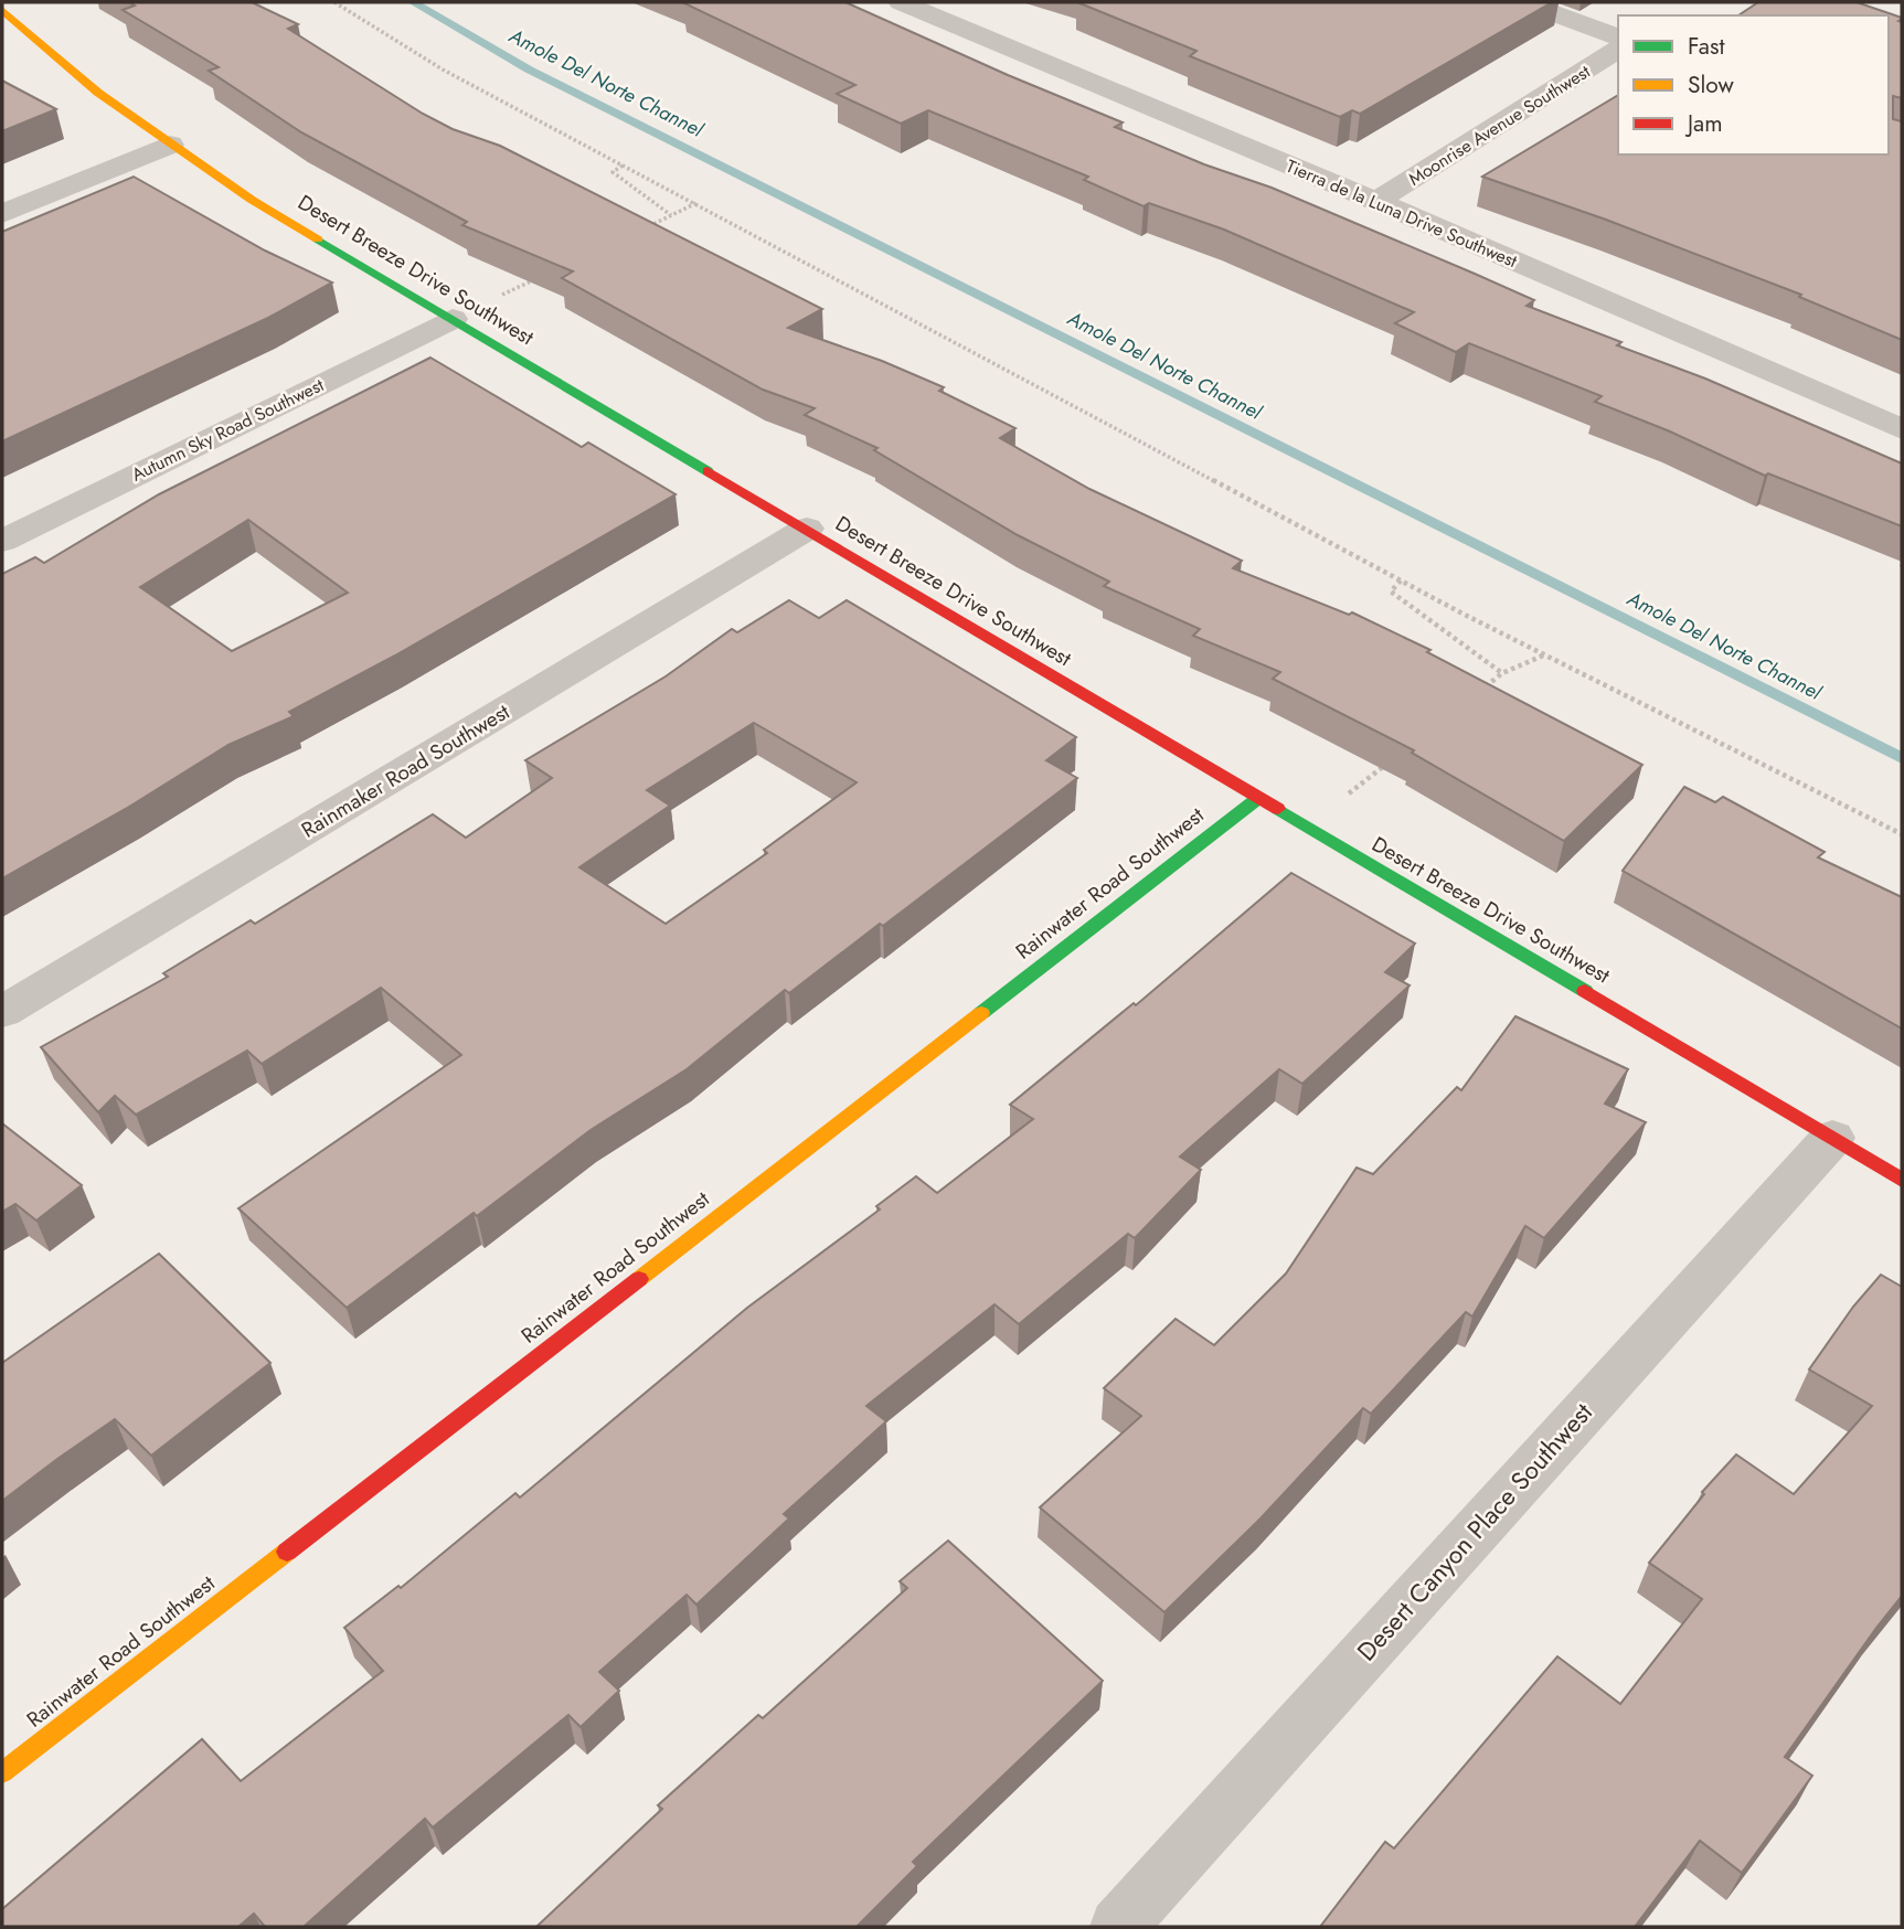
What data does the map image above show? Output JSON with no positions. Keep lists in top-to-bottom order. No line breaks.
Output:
{"streets":{"street":["Moonrise Avenue Southwest","Tierra de la Luna Drive Southwest","Desert Breeze Drive Southwest","Autumn Sky Road Southwest","Rainmaker Road Southwest","Rainwater Road Southwest","Desert Canyon Place Southwest"]},"crossings":[["Moonrise Avenue Southwest","Tierra de la Luna Drive Southwest"],["Desert Breeze Drive Southwest","Autumn Sky Road Southwest"],["Desert Breeze Drive Southwest","Rainmaker Road Southwest"],["Desert Breeze Drive Southwest","Rainwater Road Southwest"],["Desert Breeze Drive Southwest","Desert Canyon Place Southwest"]],"water":["Amole Del Norte Channel"],"legend":["Fast","Slow","Jam"]}
